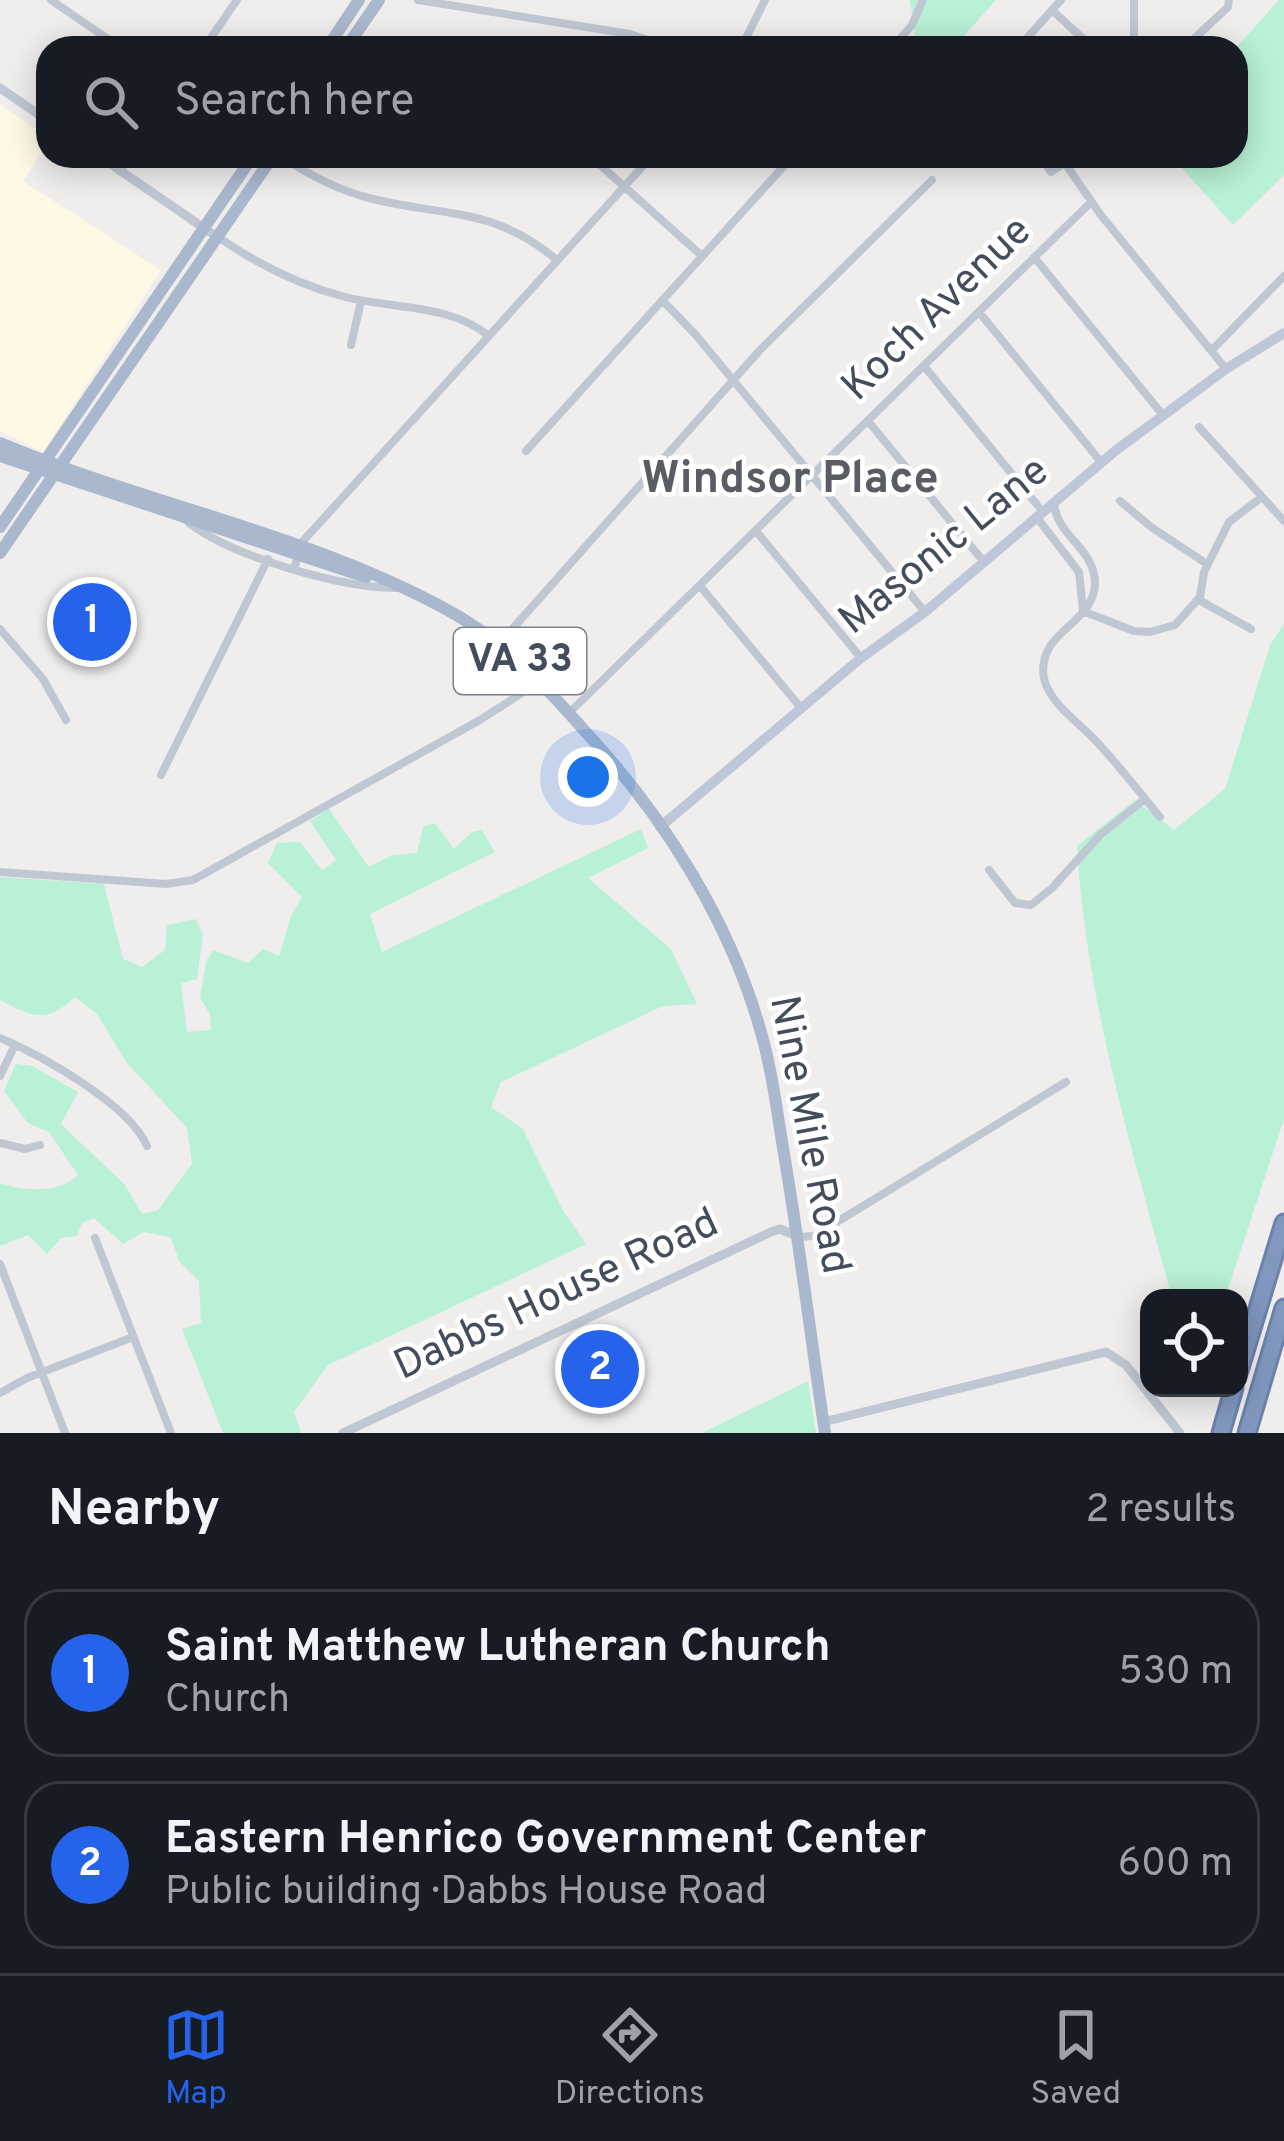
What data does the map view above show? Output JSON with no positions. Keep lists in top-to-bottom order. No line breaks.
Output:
{"streets":{"main road":["Masonic Lane","VA 33","Nine Mile Road"],"street":["Koch Avenue","Dabbs House Road"]},"crossings":[["Koch Avenue","Nine Mile Road"],["Masonic Lane","Nine Mile Road"],["Nine Mile Road","Dabbs House Road"]],"districts":["Windsor Place"],"page":{"search":"Search here","pins":["1","2"],"heading":["Nearby","2 results"],"list":[{"mark":"1","name":"Saint Matthew Lutheran Church","note":"Church","value":"530 m"},{"mark":"2","name":"Eastern Henrico Government Center","note":"Public building · Dabbs House Road","value":"600 m"}],"nav":["Map","Directions","Saved"]}}
